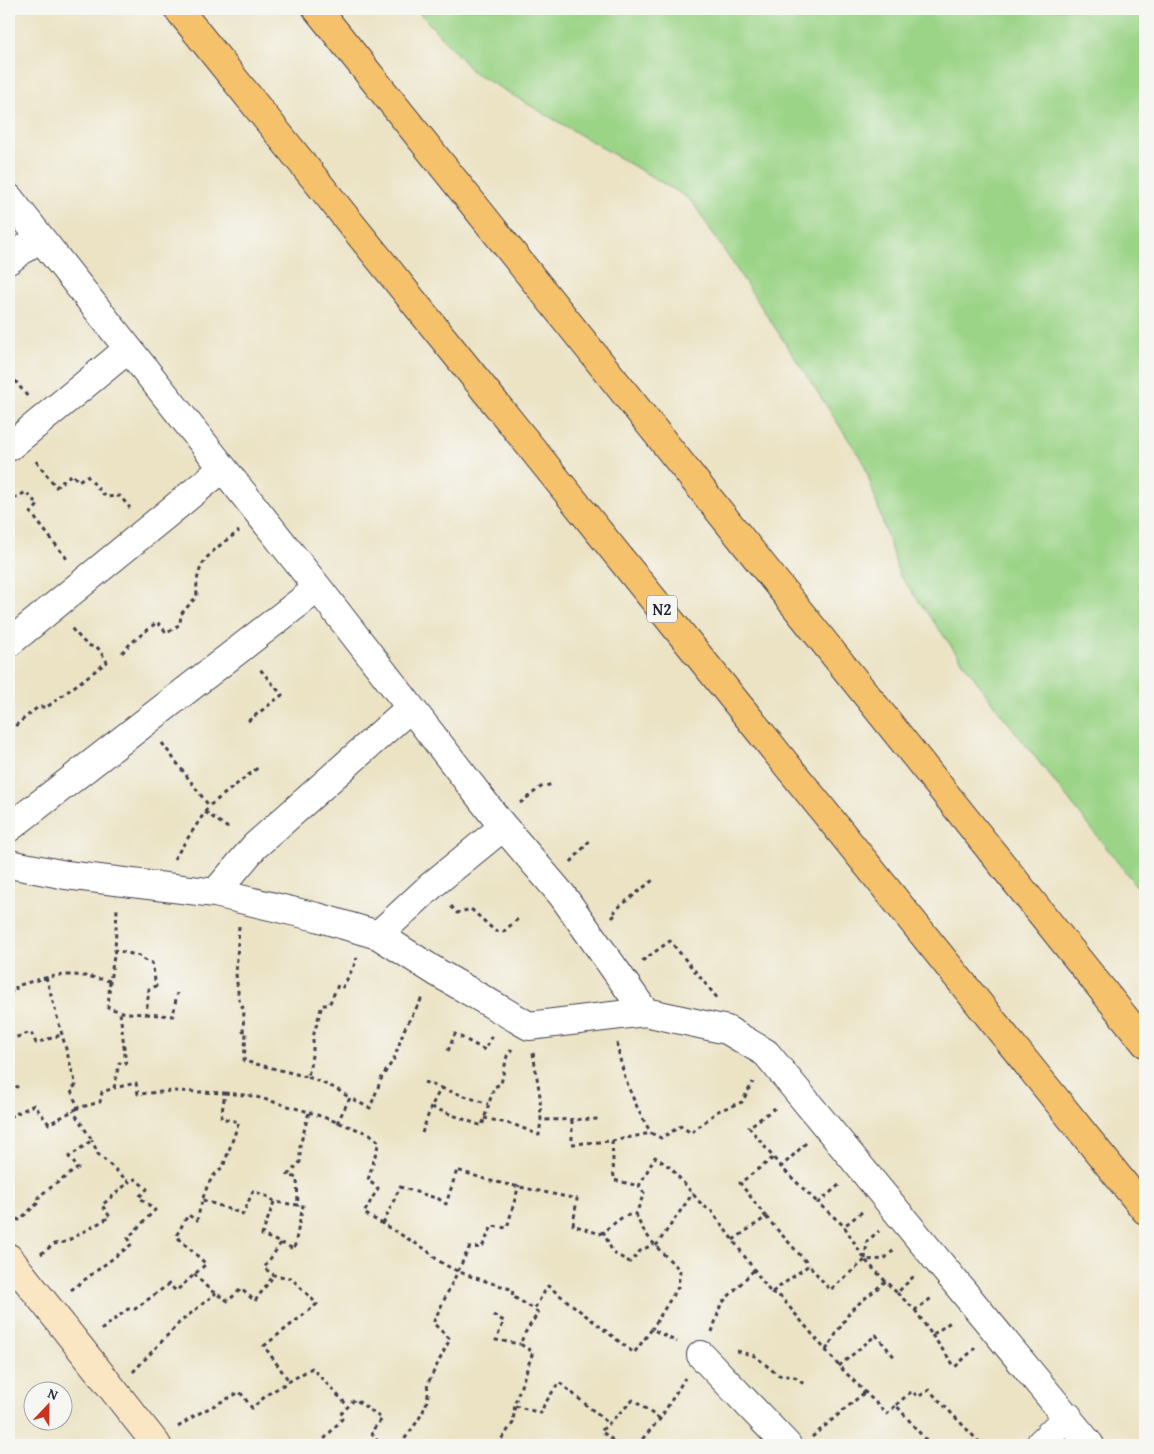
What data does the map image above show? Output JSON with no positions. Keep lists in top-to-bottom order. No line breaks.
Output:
{"streets":{"highway":["N2"]},"north":"top"}
